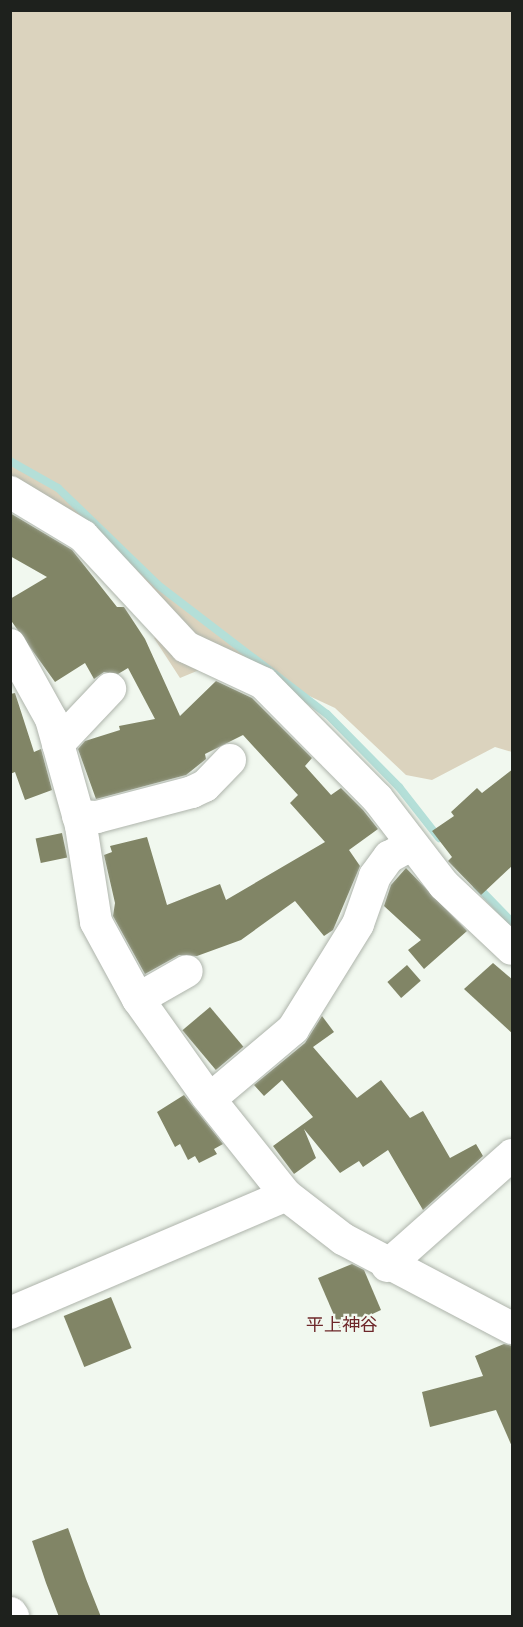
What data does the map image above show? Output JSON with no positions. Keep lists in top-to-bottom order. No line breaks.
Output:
{"districts":["平上神谷"]}
